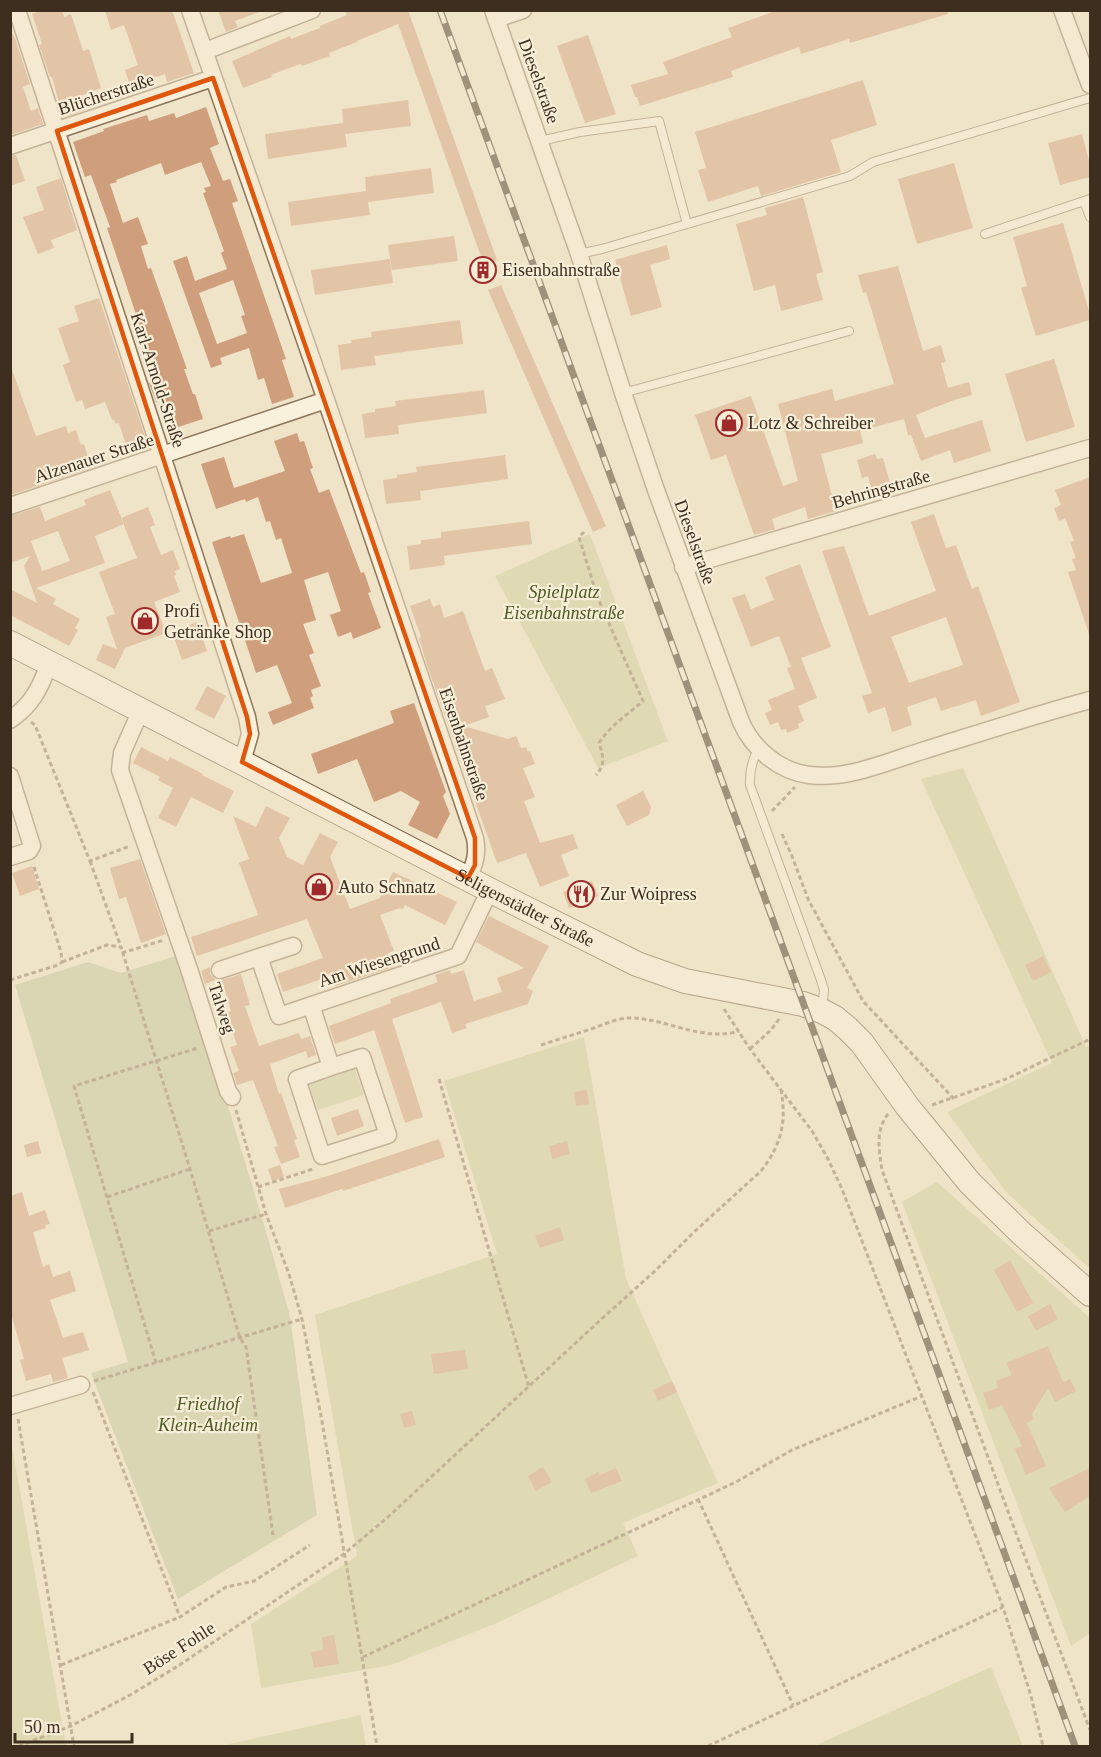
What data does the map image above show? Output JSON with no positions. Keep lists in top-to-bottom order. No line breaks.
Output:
{"streets":{"main road":["Seligenstädter Straße"],"street":["Dieselstraße","Blücherstraße","Karl-Arnold-Straße","Alzenauer Straße","Behringstraße","Eisenbahnstraße","Am Wiesengrund","Talweg"],"path":["Böse Fohle"]},"crossings":[["Dieselstraße","Behringstraße"],["Blücherstraße","Karl-Arnold-Straße"],["Blücherstraße","Eisenbahnstraße"],["Karl-Arnold-Straße","Alzenauer Straße"],["Karl-Arnold-Straße","Seligenstädter Straße"],["Alzenauer Straße","Eisenbahnstraße"],["Eisenbahnstraße","Seligenstädter Straße"],["Seligenstädter Straße","Am Wiesengrund"],["Seligenstädter Straße","Talweg"]],"parks":["Spielplatz Eisenbahnstraße","Friedhof Klein-Auheim"],"places":{"building":["Eisenbahnstraße"],"shop":["Lotz & Schreiber","Profi Getränke Shop","Auto Schnatz"],"restaurant":["Zur Woipress"]},"scale_bar":"50 m"}
